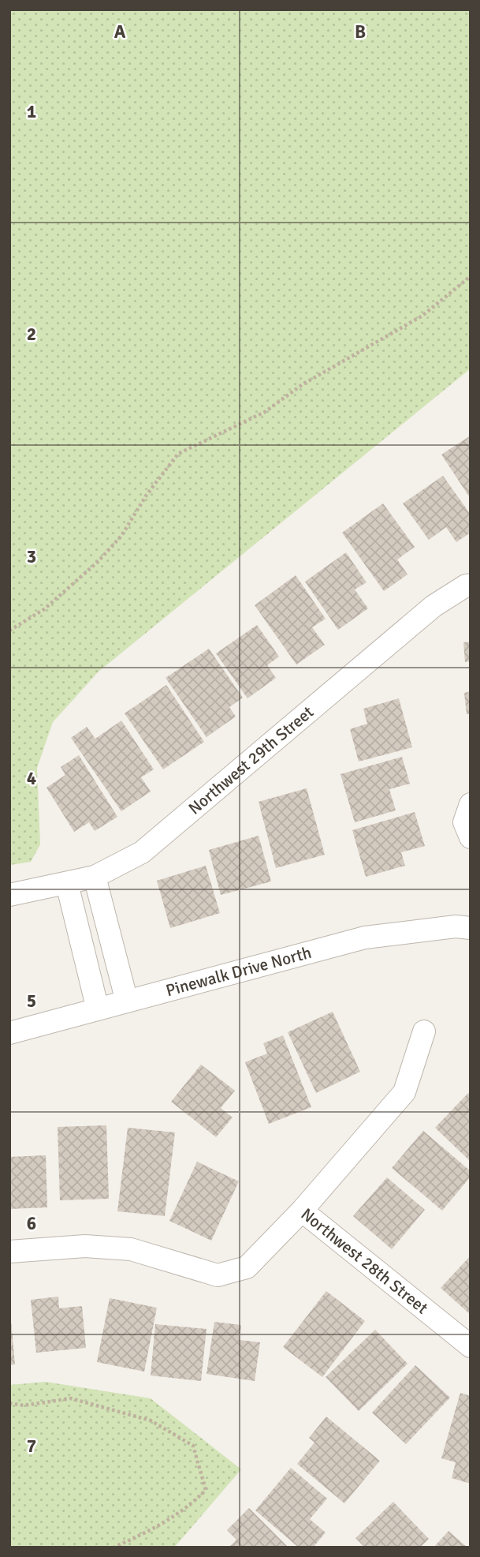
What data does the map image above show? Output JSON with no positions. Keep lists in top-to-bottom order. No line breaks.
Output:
{"streets":{"street":["Northwest 29th Street","Pinewalk Drive North","Northwest 28th Street"]},"grid":{"columns":["A","B"],"rows":["1","2","3","4","5","6","7"]}}
